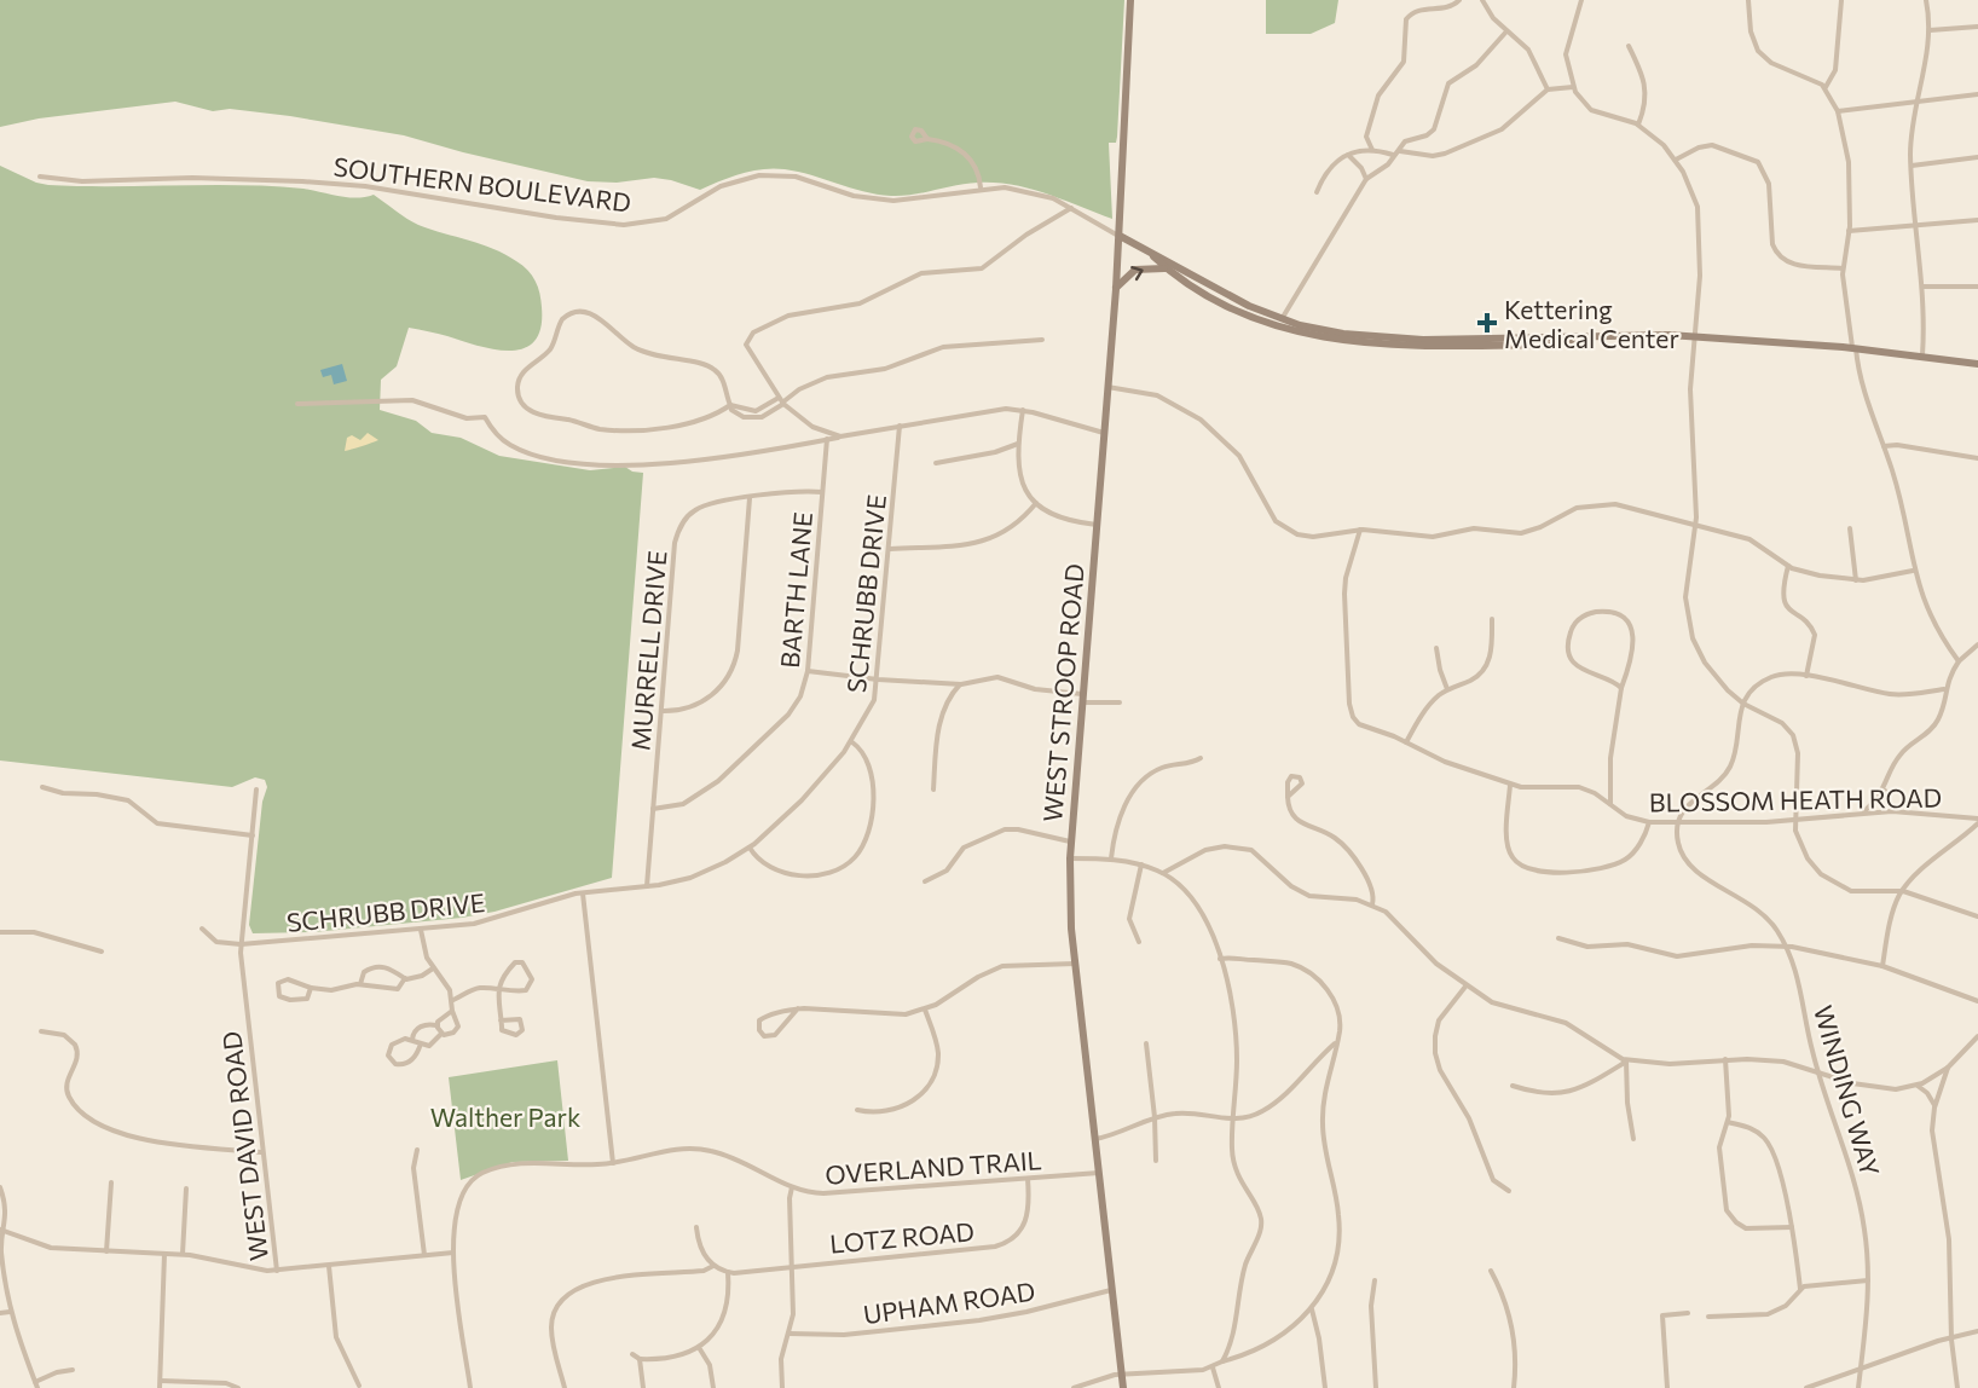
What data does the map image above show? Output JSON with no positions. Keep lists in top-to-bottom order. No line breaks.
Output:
{"streets":{"main road":["SOUTHERN BOULEVARD","WEST STROOP ROAD"],"street":["BARTH LANE","SCHRUBB DRIVE","MURRELL DRIVE","BLOSSOM HEATH ROAD","WINDING WAY","WEST DAVID ROAD","OVERLAND TRAIL","LOTZ ROAD","UPHAM ROAD"]},"crossings":[["SOUTHERN BOULEVARD","WEST STROOP ROAD"],["BARTH LANE","MURRELL DRIVE"],["SCHRUBB DRIVE","MURRELL DRIVE"],["SCHRUBB DRIVE","WEST DAVID ROAD"],["WEST STROOP ROAD","OVERLAND TRAIL"],["WEST STROOP ROAD","UPHAM ROAD"],["BLOSSOM HEATH ROAD","WINDING WAY"],["WEST DAVID ROAD","OVERLAND TRAIL"],["OVERLAND TRAIL","LOTZ ROAD"]],"parks":["Walther Park"],"places":{"health":["Kettering Medical Center"]}}
